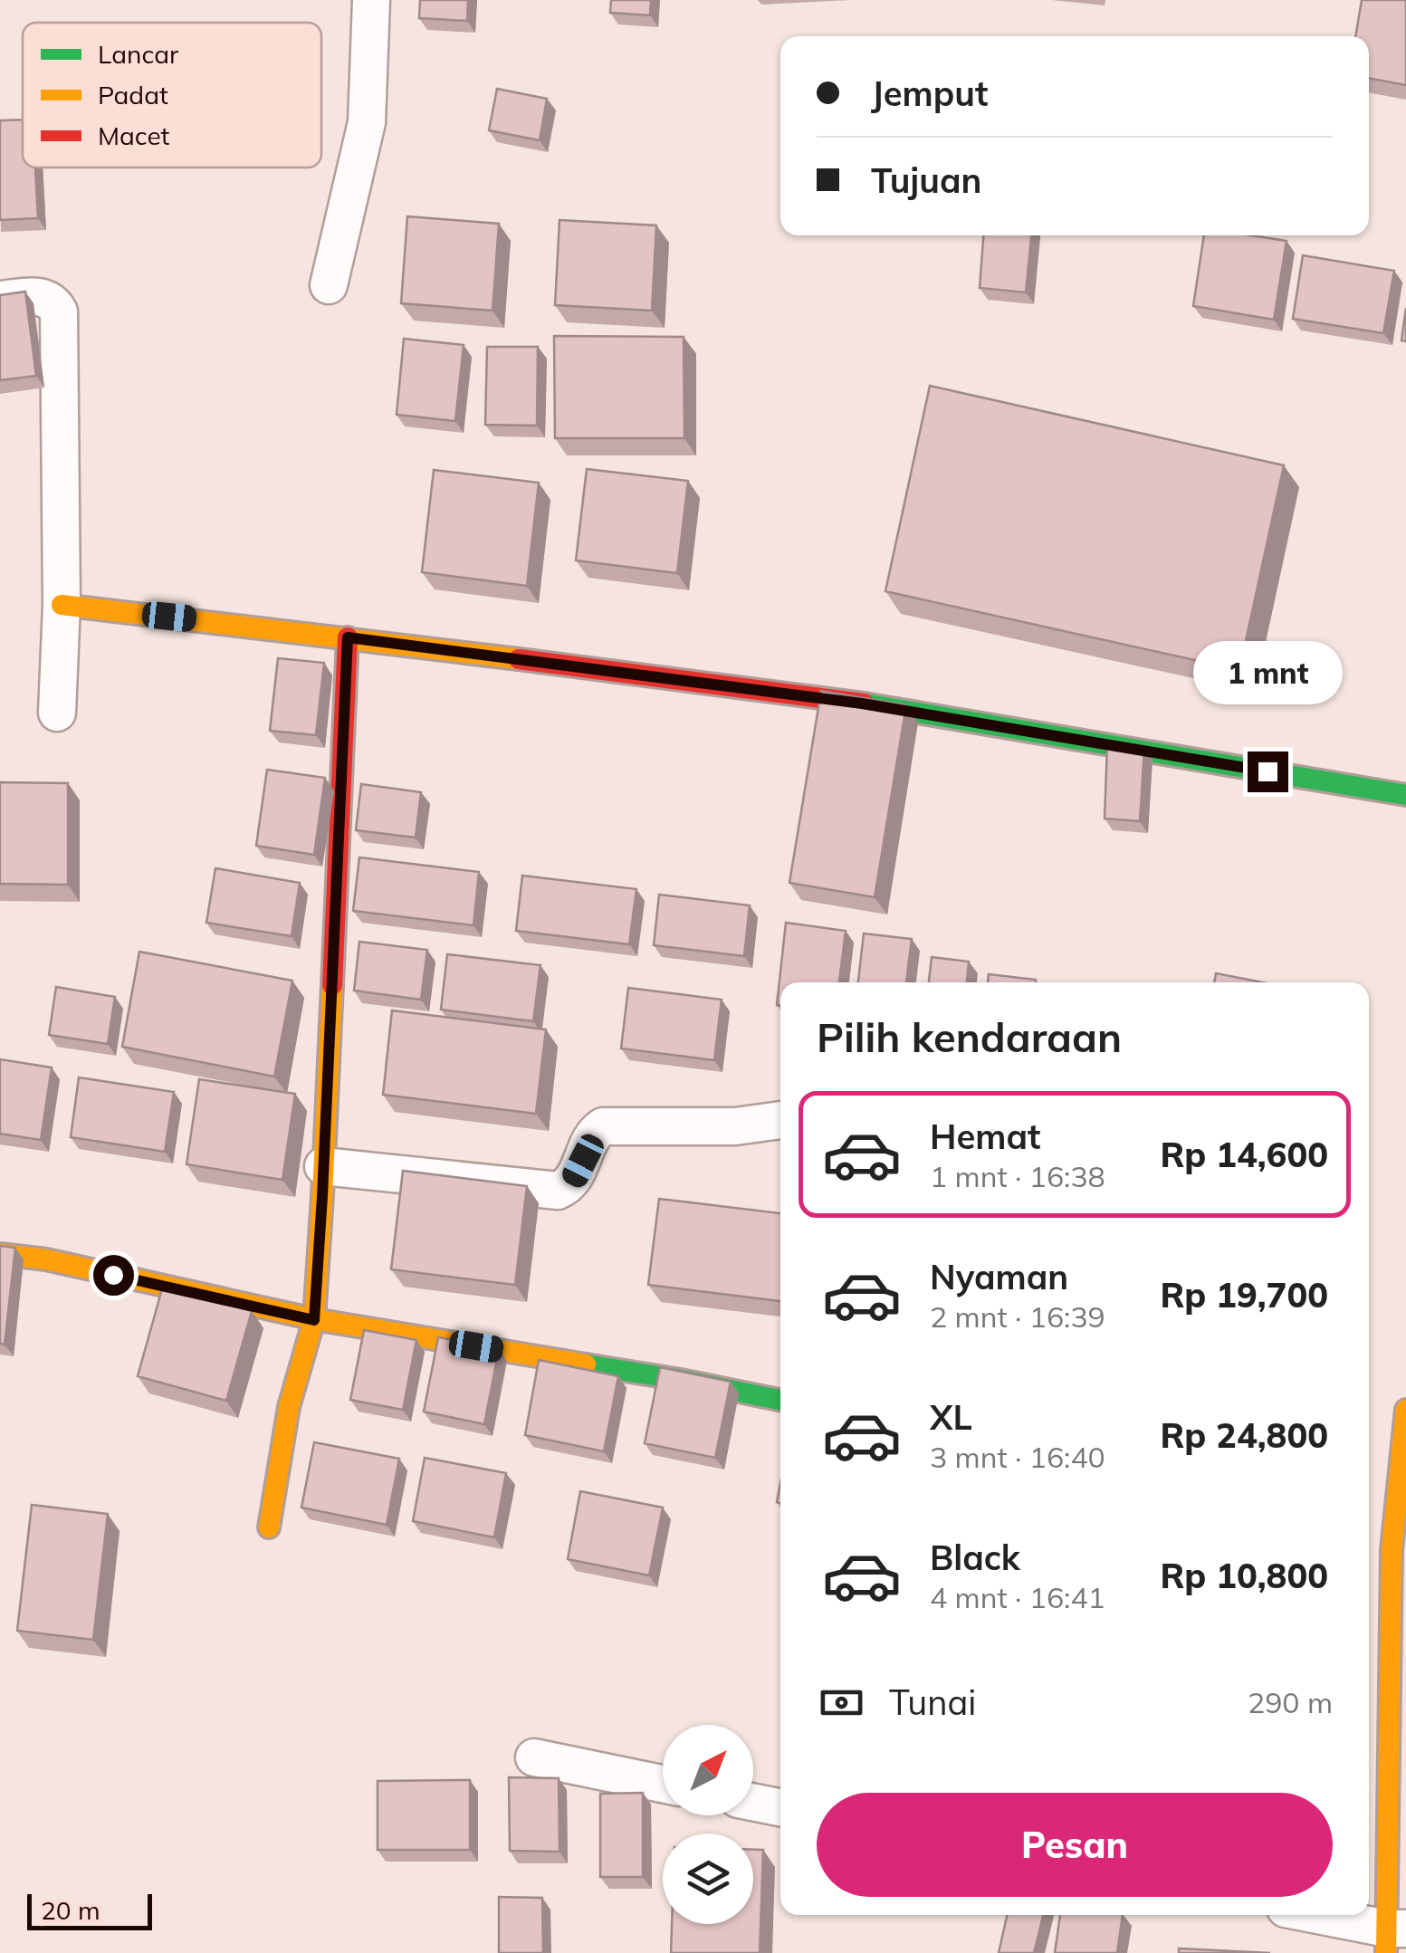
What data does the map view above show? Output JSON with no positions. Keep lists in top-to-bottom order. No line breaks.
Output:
{"legend":["Lancar","Padat","Macet"],"scale_bar":"20 m","north":"top right","page":{"banner":["Jemput","Tujuan"],"bubble":"1 mnt","heading":"Pilih kendaraan","list":[{"name":"Hemat","note":"1 mnt · 16:38","value":"Rp 14,600"},{"name":"Nyaman","note":"2 mnt · 16:39","value":"Rp 19,700"},{"name":"XL","note":"3 mnt · 16:40","value":"Rp 24,800"},{"name":"Black","note":"4 mnt · 16:41","value":"Rp 10,800"}],"pay":["Tunai","290 m"],"buttons":"Pesan","scale":"20 m"}}
